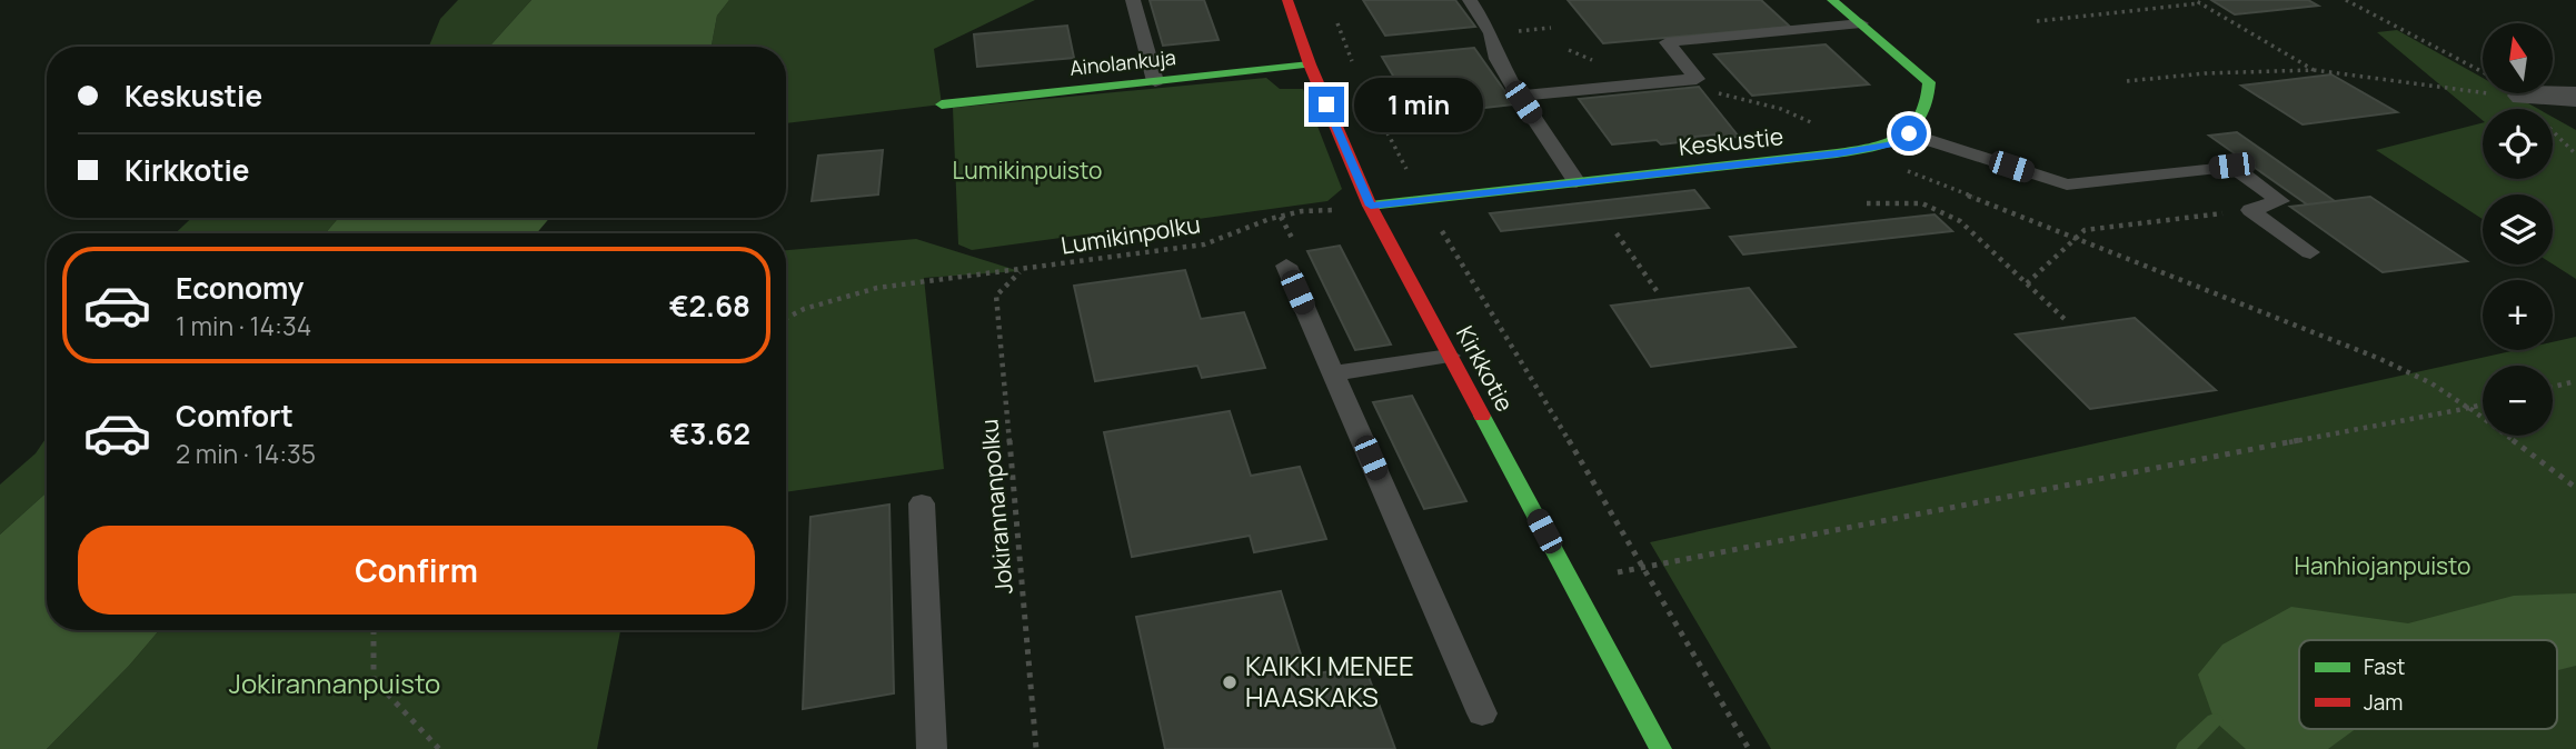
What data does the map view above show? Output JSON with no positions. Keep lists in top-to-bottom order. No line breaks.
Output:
{"streets":{"street":["Ainolankuja","Keskustie","Kirkkotie"],"path":["Lumikinpolku","Jokirannanpolku"]},"crossings":[["Ainolankuja","Kirkkotie"],["Keskustie","Kirkkotie"],["Lumikinpolku","Jokirannanpolku"]],"parks":["Lumikinpuisto","Hanhiojanpuisto","Jokirannanpuisto"],"places":["KAIKKI MENEE HAASKAKS"],"legend":["Fast","Jam"],"north":"top","page":{"map_buttons":["+","−"],"banner":["Keskustie","Kirkkotie"],"bubble":"1 min","list":[{"name":"Economy","note":"1 min · 14:34","value":"€2.68"},{"name":"Comfort","note":"2 min · 14:35","value":"€3.62"}],"buttons":"Confirm"}}
